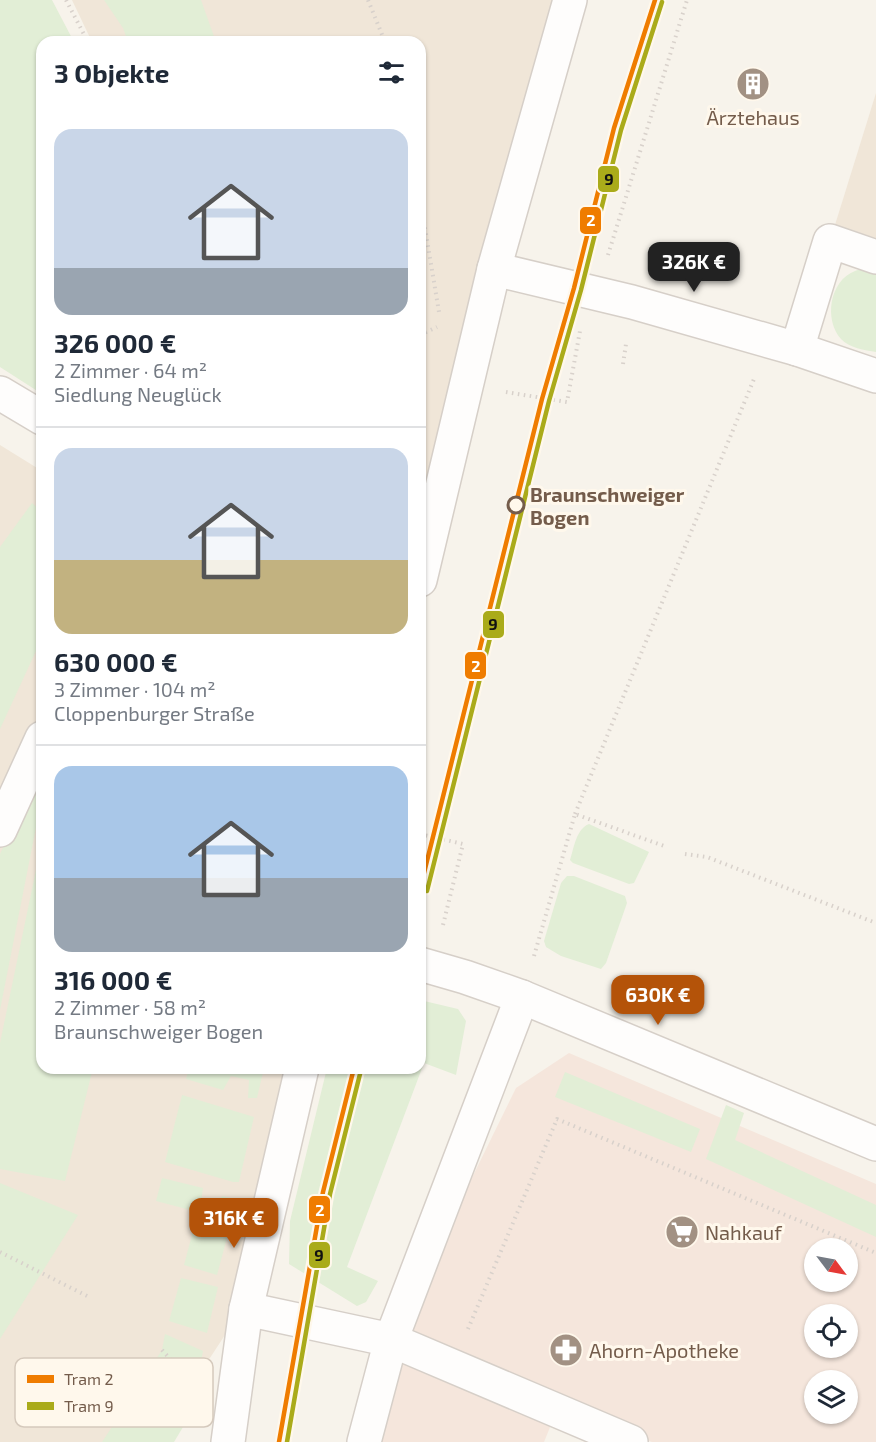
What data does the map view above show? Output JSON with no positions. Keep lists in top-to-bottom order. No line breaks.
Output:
{"places":{"building":["Ärztehaus"],"other":["Braunschweiger Bogen"],"supermarket":["Nahkauf"],"pharmacy":["Ahorn-Apotheke"]},"lines":["tram line 2","tram line 9"],"legend":["Tram 2","Tram 9"],"north":"bottom right","page":{"heading":"3 Objekte","list":[{"name":"326 000 €","note":"2 Zimmer · 64 m² · Siedlung Neuglück"},{"name":"630 000 €","note":"3 Zimmer · 104 m² · Cloppenburger Straße"},{"name":"316 000 €","note":"2 Zimmer · 58 m² · Braunschweiger Bogen"}],"price":["326K €","630K €","316K €"]}}
